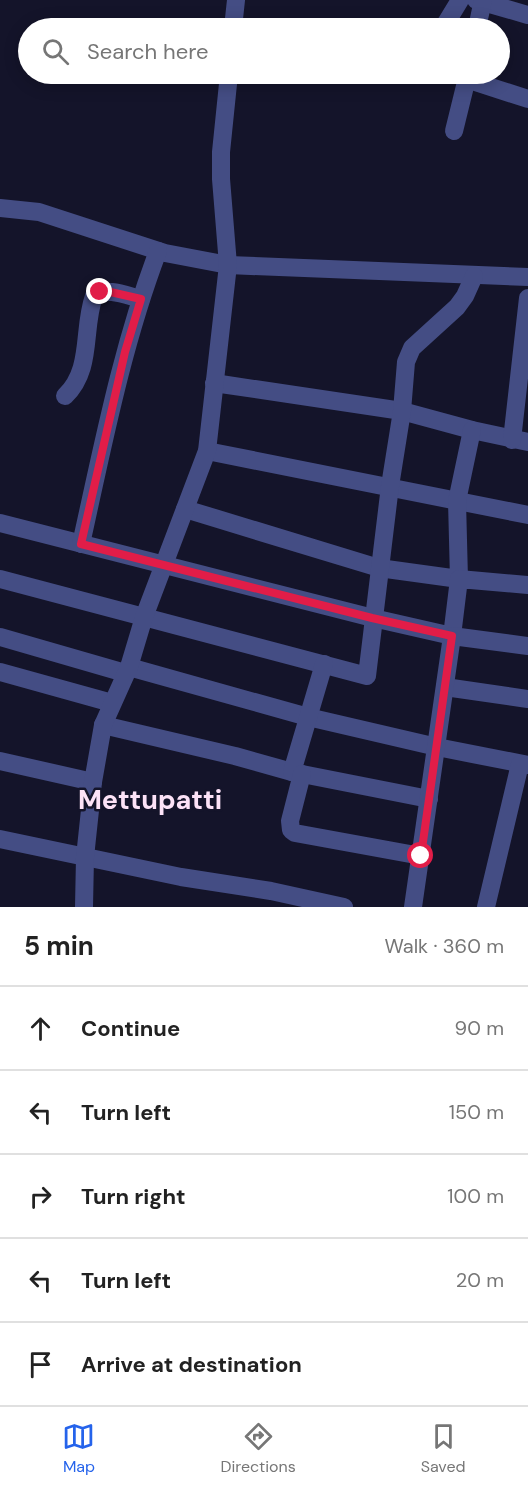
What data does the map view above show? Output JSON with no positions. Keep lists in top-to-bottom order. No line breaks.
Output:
{"districts":["Mettupatti"],"page":{"search":"Search here","heading":["5 min","Walk · 360 m"],"list":[["Continue","90 m"],["Turn left","150 m"],["Turn right","100 m"],["Turn left","20 m"],"Arrive at destination"],"nav":["Map","Directions","Saved"]}}
